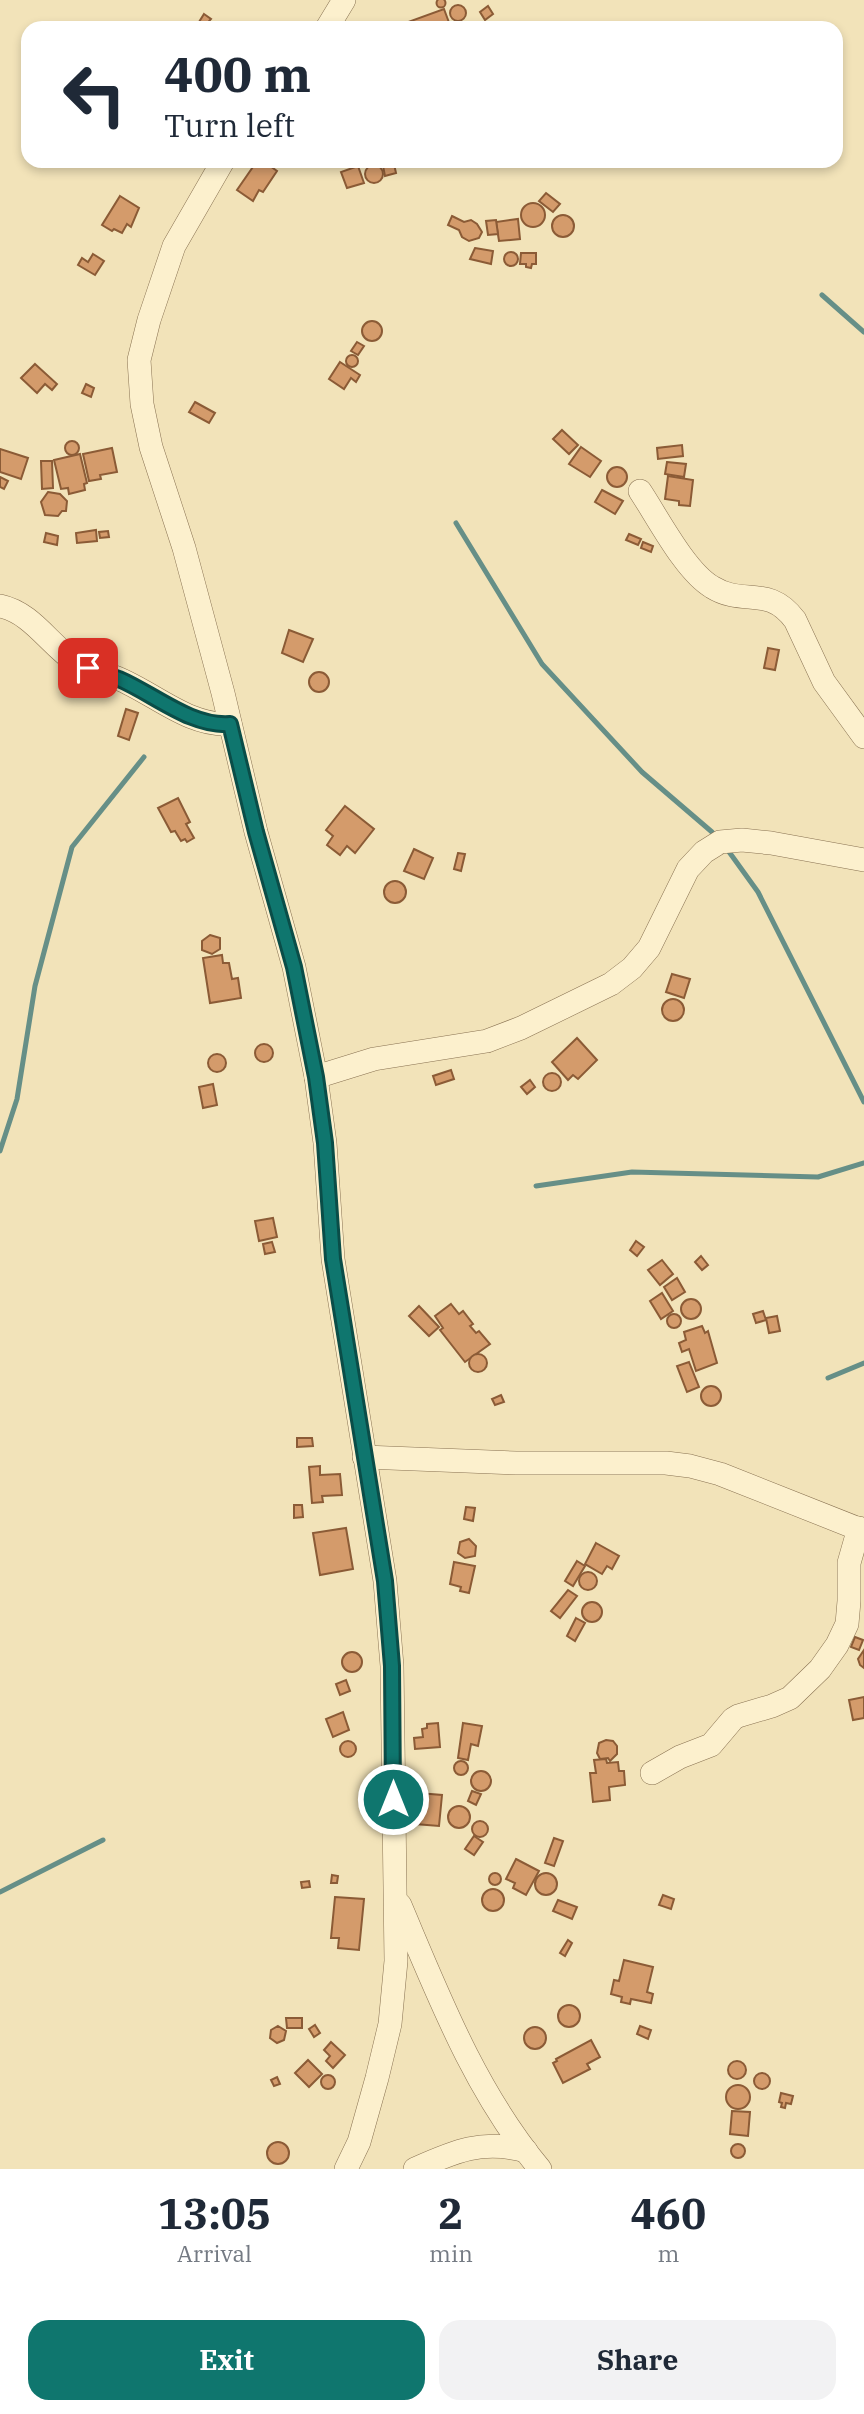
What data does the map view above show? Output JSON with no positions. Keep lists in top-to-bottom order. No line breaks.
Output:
{"page":{"turn":["400 m","Turn left"],"eta":["13:05","Arrival","2","min","460","m"],"buttons":["Exit","Share"]}}
